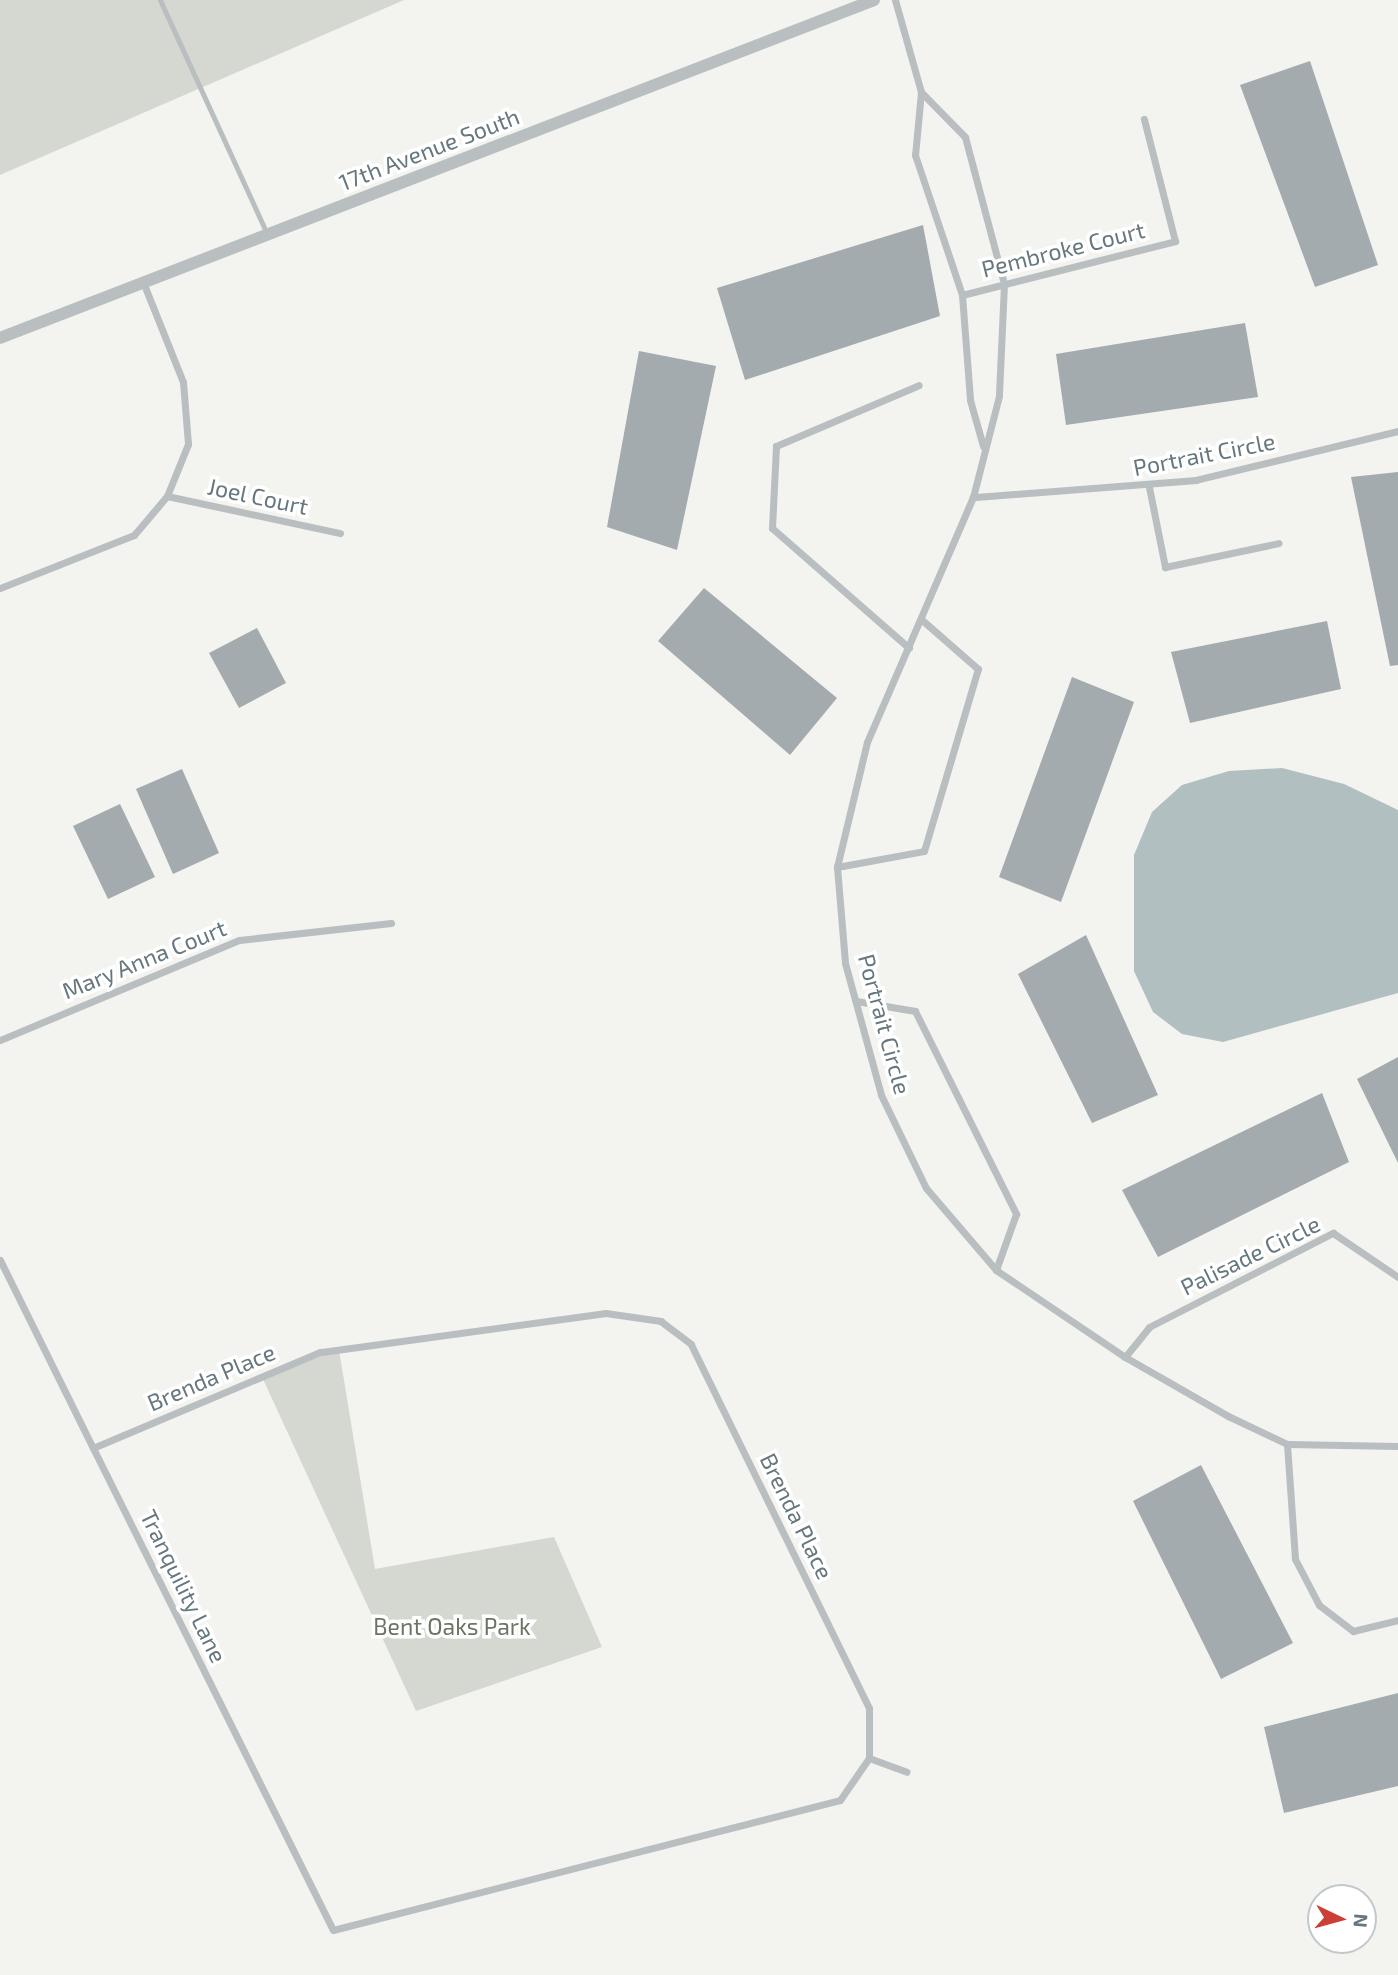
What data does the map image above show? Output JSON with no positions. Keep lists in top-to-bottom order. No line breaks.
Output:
{"streets":{"street":["17th Avenue South","Pembroke Court","Portrait Circle","Joel Court","Mary Anna Court","Palisade Circle","Brenda Place","Tranquility Lane"]},"crossings":[["Pembroke Court","Portrait Circle"],["Portrait Circle","Palisade Circle"],["Brenda Place","Tranquility Lane"]],"parks":["Bent Oaks Park"],"north":"right"}
